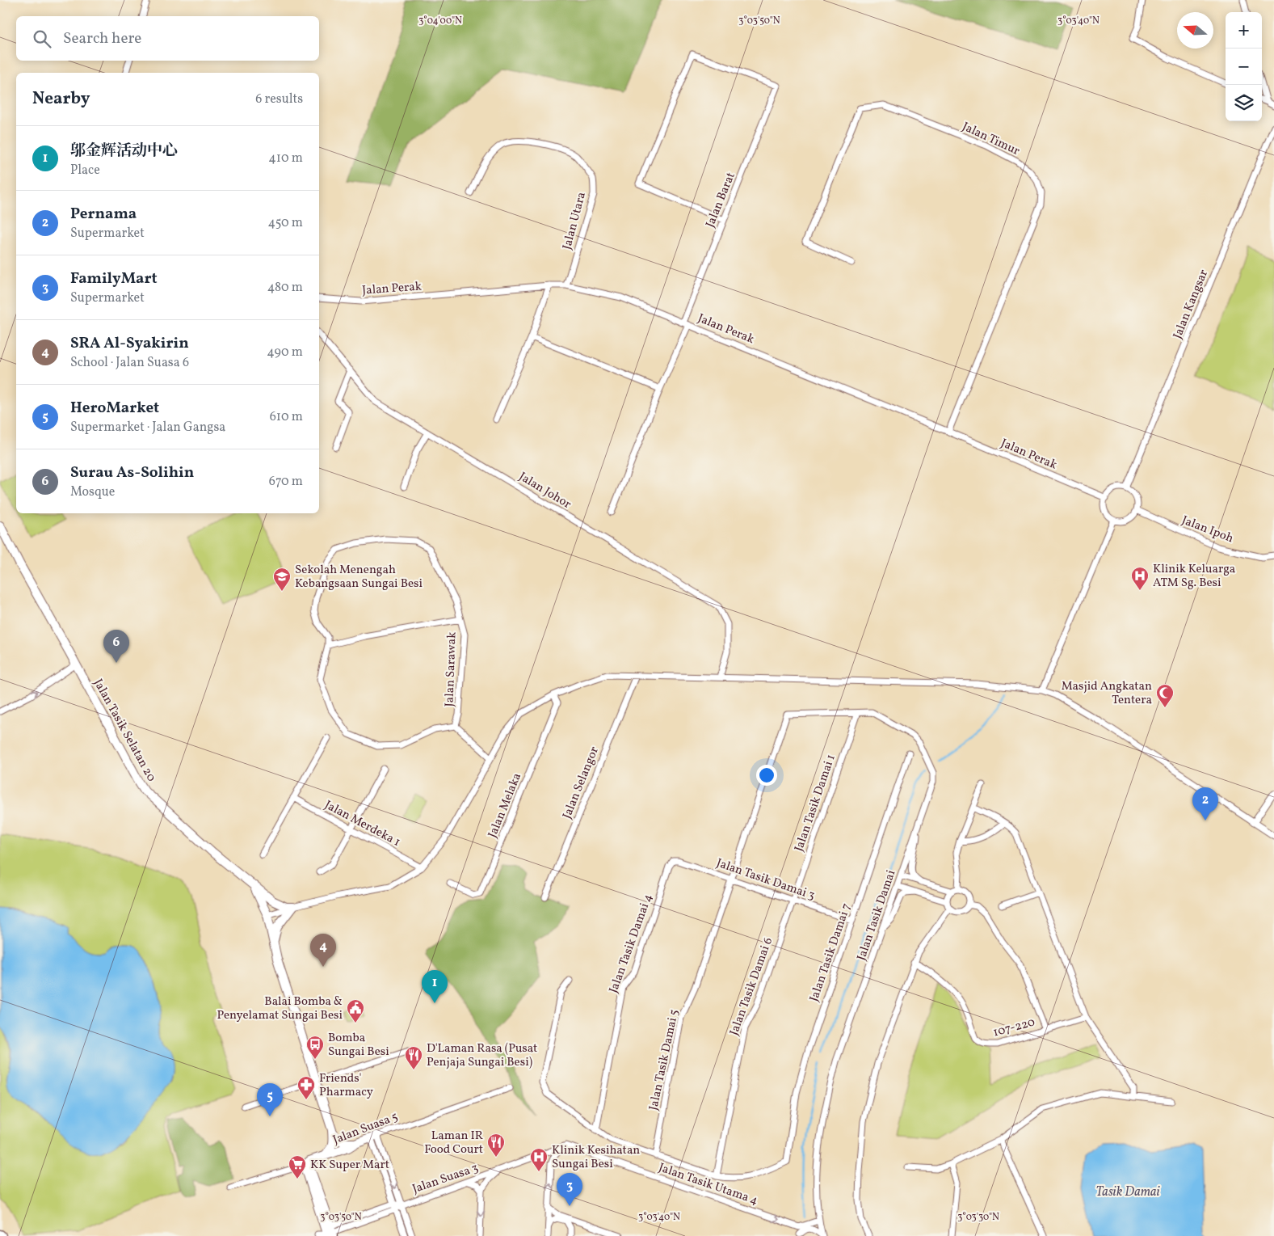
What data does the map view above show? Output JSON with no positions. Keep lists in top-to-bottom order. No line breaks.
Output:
{"streets":{"street":["Jalan Timur","Jalan Barat","Jalan Utara","Jalan Perak","Jalan Kangsar","Jalan Johor","Jalan Ipoh","Jalan Sarawak","Jalan Tasik Selatan 20","Jalan Selangor","Jalan Tasik Damai 1","Jalan Melaka","Jalan Merdeka 1","Jalan Tasik Damai 3","Jalan Tasik Damai","Jalan Tasik Damai 4","Jalan Tasik Damai 7","Jalan Tasik Damai 6","107-220","Jalan Tasik Damai 5","Jalan Suasa 5","Jalan Suasa 3","Jalan Tasik Utama 4"]},"crossings":[["Jalan Timur","Jalan Perak"],["Jalan Barat","Jalan Perak"],["Jalan Utara","Jalan Perak"],["Jalan Perak","Jalan Kangsar"],["Jalan Perak","Jalan Ipoh"],["Jalan Kangsar","Jalan Ipoh"],["Jalan Tasik Damai 1","Jalan Tasik Damai 3"],["Jalan Tasik Damai 1","Jalan Tasik Damai"],["Jalan Tasik Damai 1","Jalan Tasik Damai 6"],["Jalan Tasik Damai 3","Jalan Tasik Damai 4"],["Jalan Tasik Damai 3","Jalan Tasik Damai 7"],["Jalan Tasik Damai 3","Jalan Tasik Damai 6"],["Jalan Tasik Damai 3","Jalan Tasik Damai 5"],["Jalan Tasik Damai","Jalan Tasik Damai 5"],["Jalan Tasik Damai 7","Jalan Tasik Damai 6"],["Jalan Suasa 3","Jalan Tasik Utama 4"]],"water":["Tasik Damai"],"places":{"hospital":["Klinik Keluarga ATM Sg. Besi","Klinik Kesihatan Sungai Besi"],"school or university":["Sekolah Menengah Kebangsaan Sungai Besi"],"mosque":["Masjid Angkatan Tentera"],"public building":["Balai Bomba & Penyelamat Sungai Besi"],"bus stop":["Bomba Sungai Besi"],"restaurant":["D'Laman Rasa (Pusat Penjaja Sungai Besi)","Laman IR Food Court"],"pharmacy":["Friends' Pharmacy"],"supermarket":["KK Super Mart"]},"north":"left","page":{"map_buttons":["+","−"],"search":"Search here","heading":["Nearby","6 results"],"list":[{"mark":"1","name":"邬金辉活动中心","note":"Place","value":"410 m"},{"mark":"2","name":"Pernama","note":"Supermarket","value":"450 m"},{"mark":"3","name":"FamilyMart","note":"Supermarket","value":"480 m"},{"mark":"4","name":"SRA Al-Syakirin","note":"School · Jalan Suasa 6","value":"490 m"},{"mark":"5","name":"HeroMarket","note":"Supermarket · Jalan Gangsa","value":"610 m"},{"mark":"6","name":"Surau As-Solihin","note":"Mosque","value":"670 m"}],"pins":["6","2","4","1","5","3"]},"coordinates":["3°04'00\"N","3°03'50\"N","3°03'40\"N","3°03'30\"N"]}
